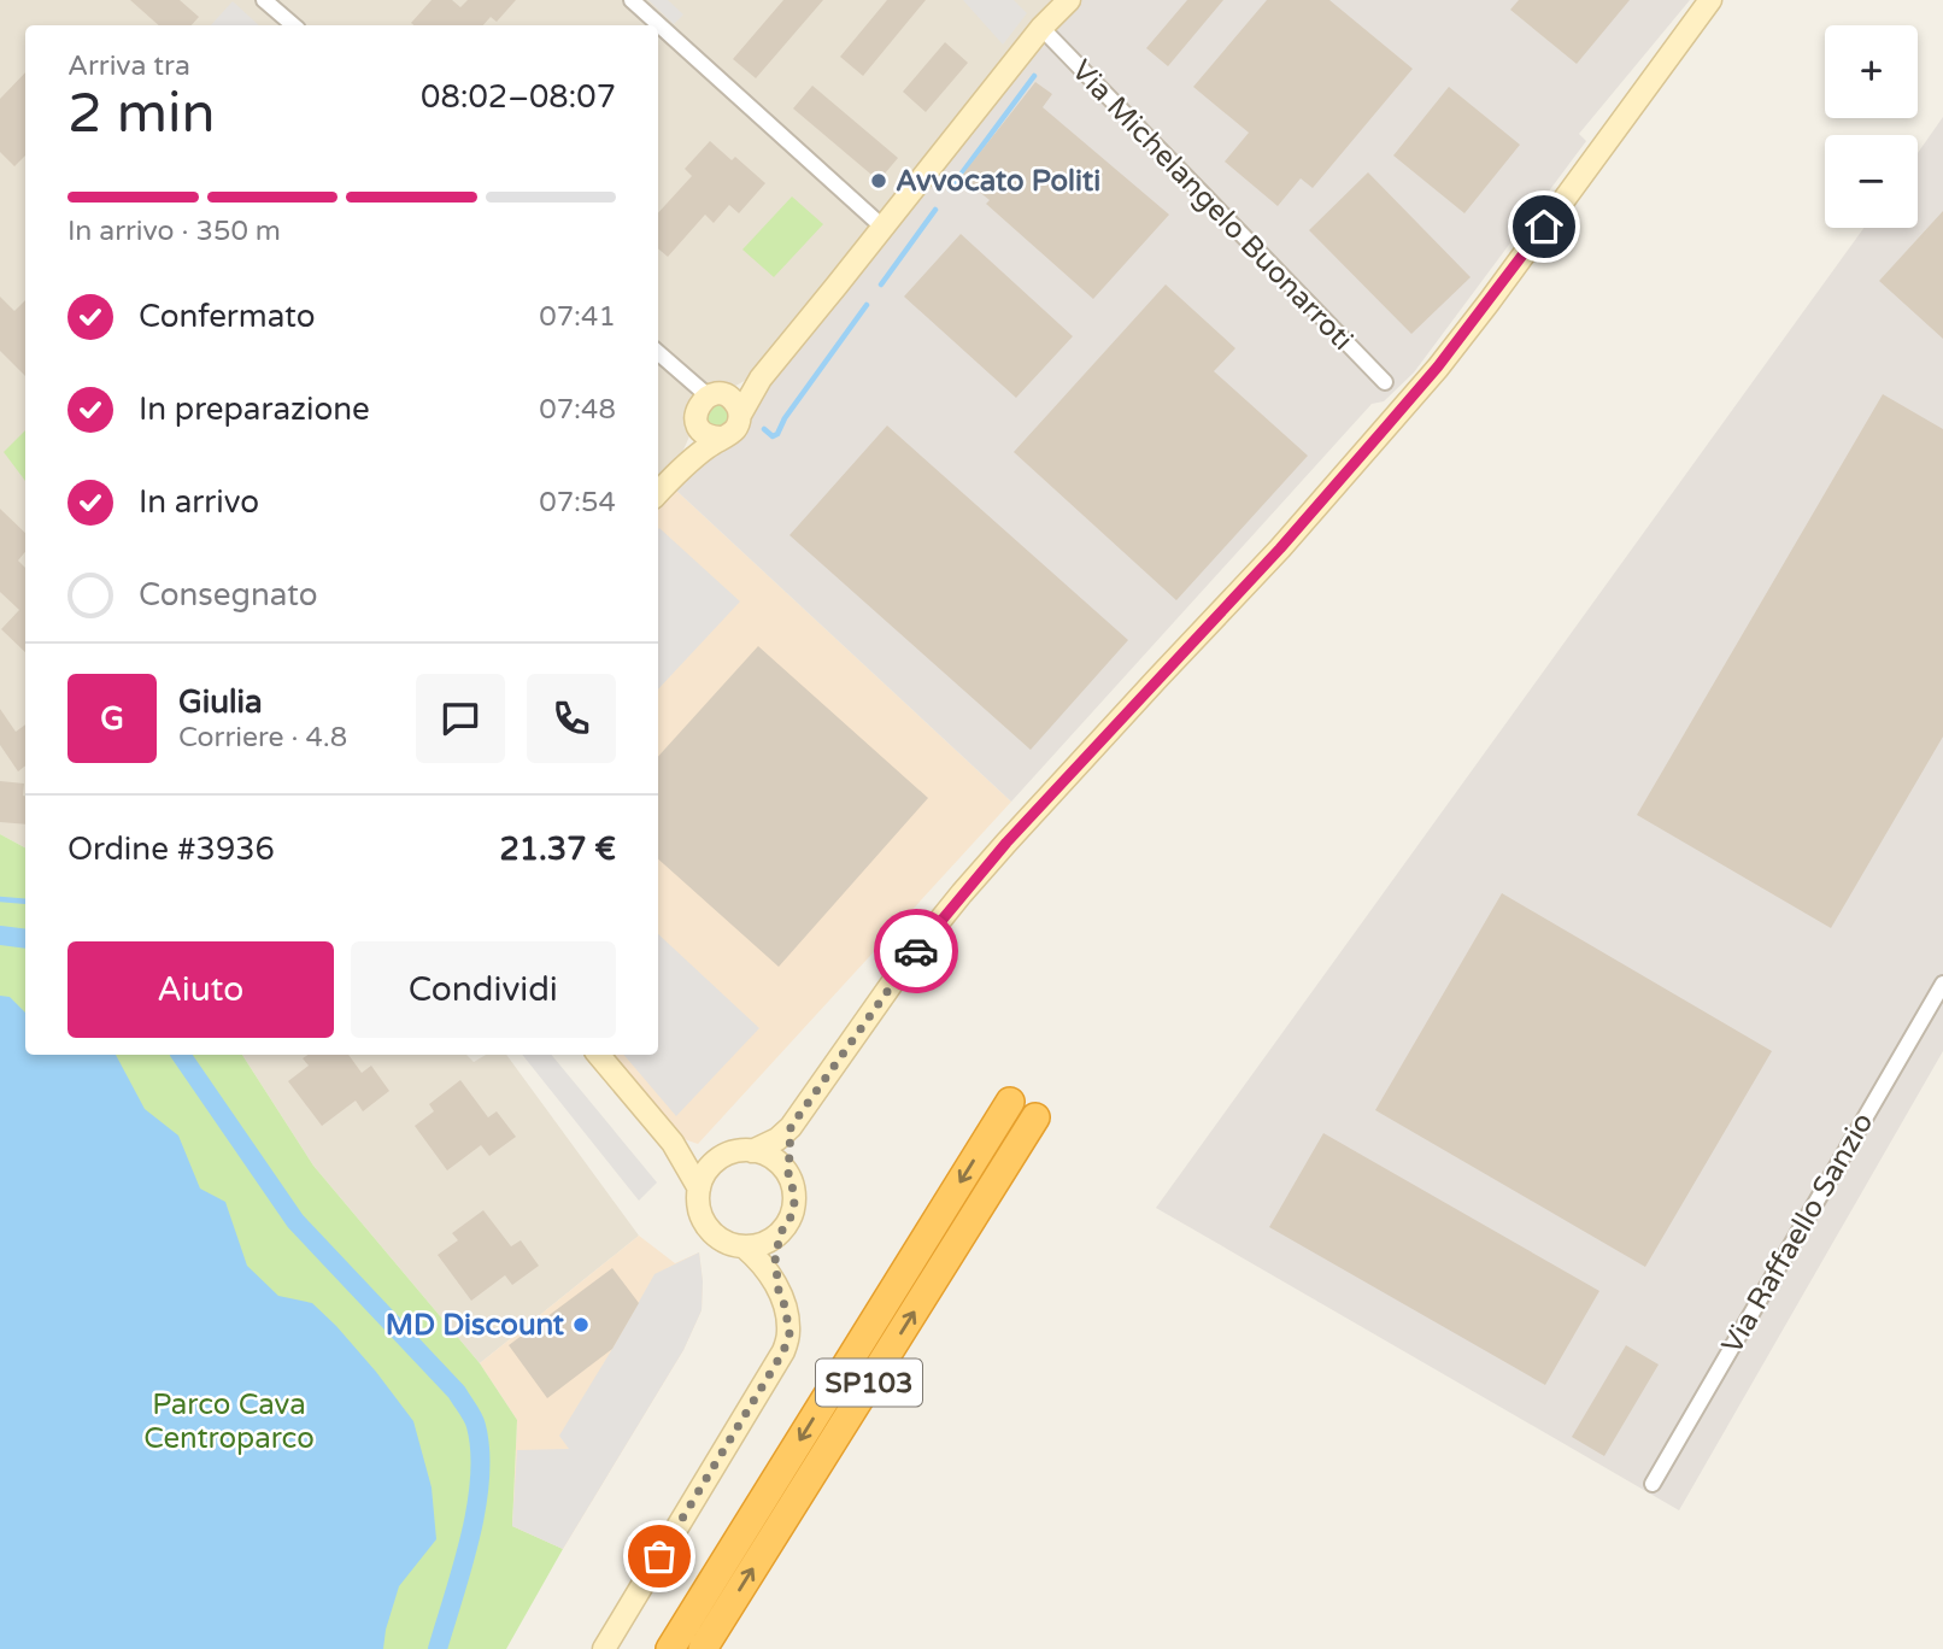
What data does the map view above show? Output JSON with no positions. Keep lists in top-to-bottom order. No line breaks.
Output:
{"streets":{"highway":["SP103"],"street":["Via Michelangelo Buonarroti","Via Raffaello Sanzio"]},"parks":["Parco Cava Centroparco"],"places":["Avvocato Politi","MD Discount"],"page":{"map_buttons":["+","−"],"heading":["2 min","Arriva tra","08:02–08:07"],"panel":["Giulia","Corriere · 4.8","Ordine #3936","21.37 €"],"bar":"In arrivo · 350 m","list":[["Confermato","07:41"],["In preparazione","07:48"],["In arrivo","07:54"],"Consegnato"],"round":"G","buttons":["Aiuto","Condividi"]}}
